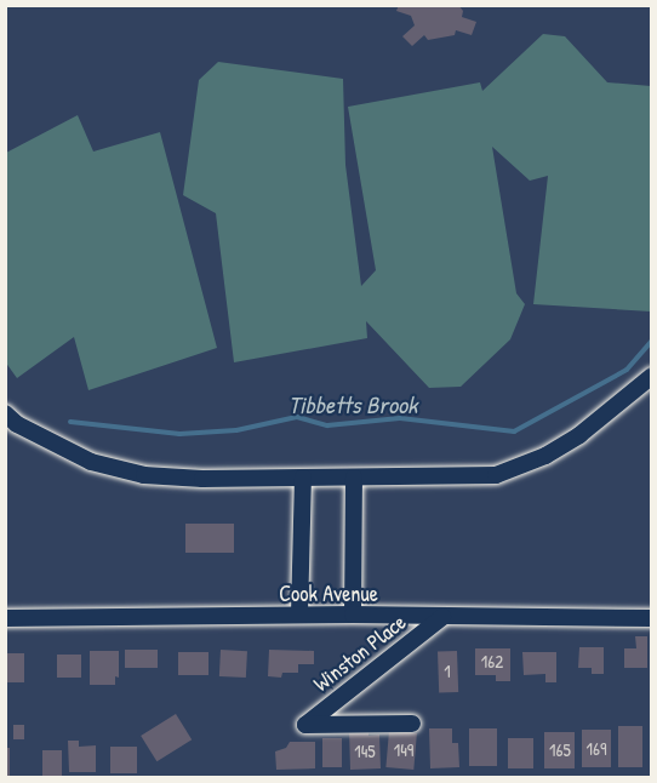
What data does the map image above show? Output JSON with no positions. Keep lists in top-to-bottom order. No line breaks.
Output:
{"streets":{"street":["Cook Avenue","Winston Place"]},"crossings":[["Cook Avenue","Winston Place"]],"water":["Tibbetts Brook"],"house_numbers":["162","1","169","149","165","145"]}
